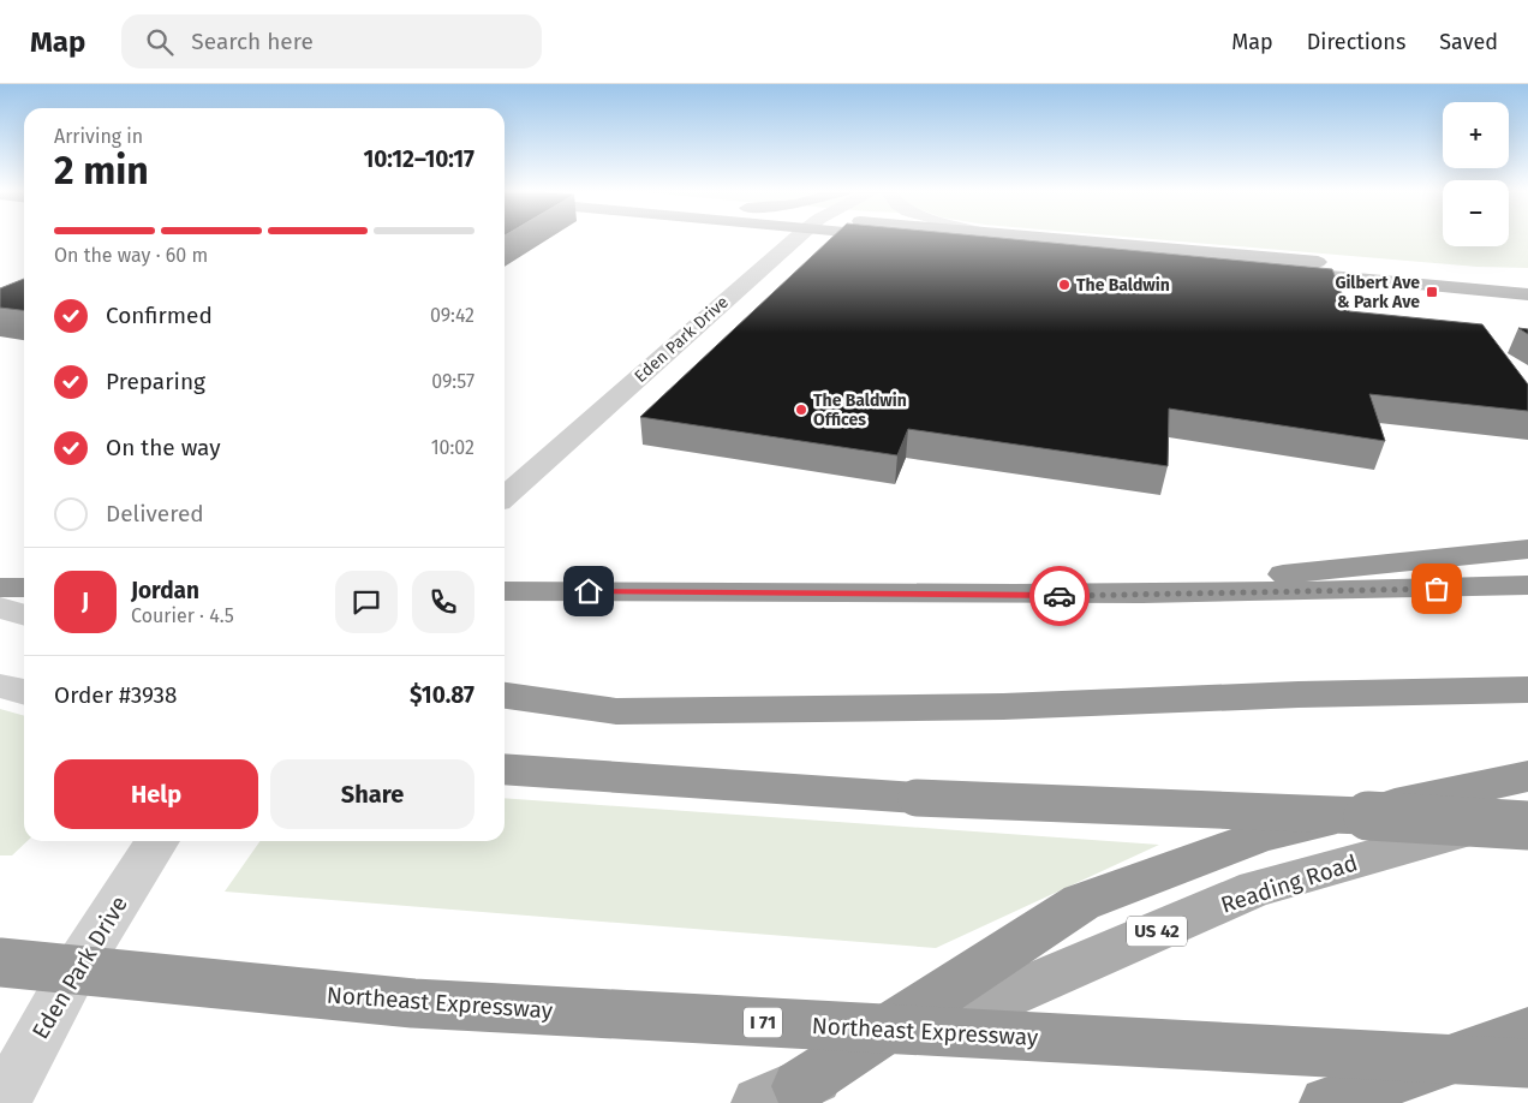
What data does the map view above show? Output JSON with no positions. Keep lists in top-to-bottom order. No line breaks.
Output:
{"streets":{"highway":["Northeast Expressway","I 71"],"main road":["Reading Road","US 42"],"street":["Eden Park Drive"]},"places":{"other":["The Baldwin","The Baldwin Offices"],"transit":["Gilbert Ave & Park Ave"]},"page":{"header":"Map","search":"Search here","nav":["Map","Directions","Saved"],"map_buttons":["+","−"],"heading":["2 min","Arriving in","10:12–10:17"],"panel":["Jordan","Courier · 4.5","Order #3938","$10.87"],"bar":"On the way · 60 m","list":[["Confirmed","09:42"],["Preparing","09:57"],["On the way","10:02"],"Delivered"],"round":"J","buttons":["Help","Share"]}}
